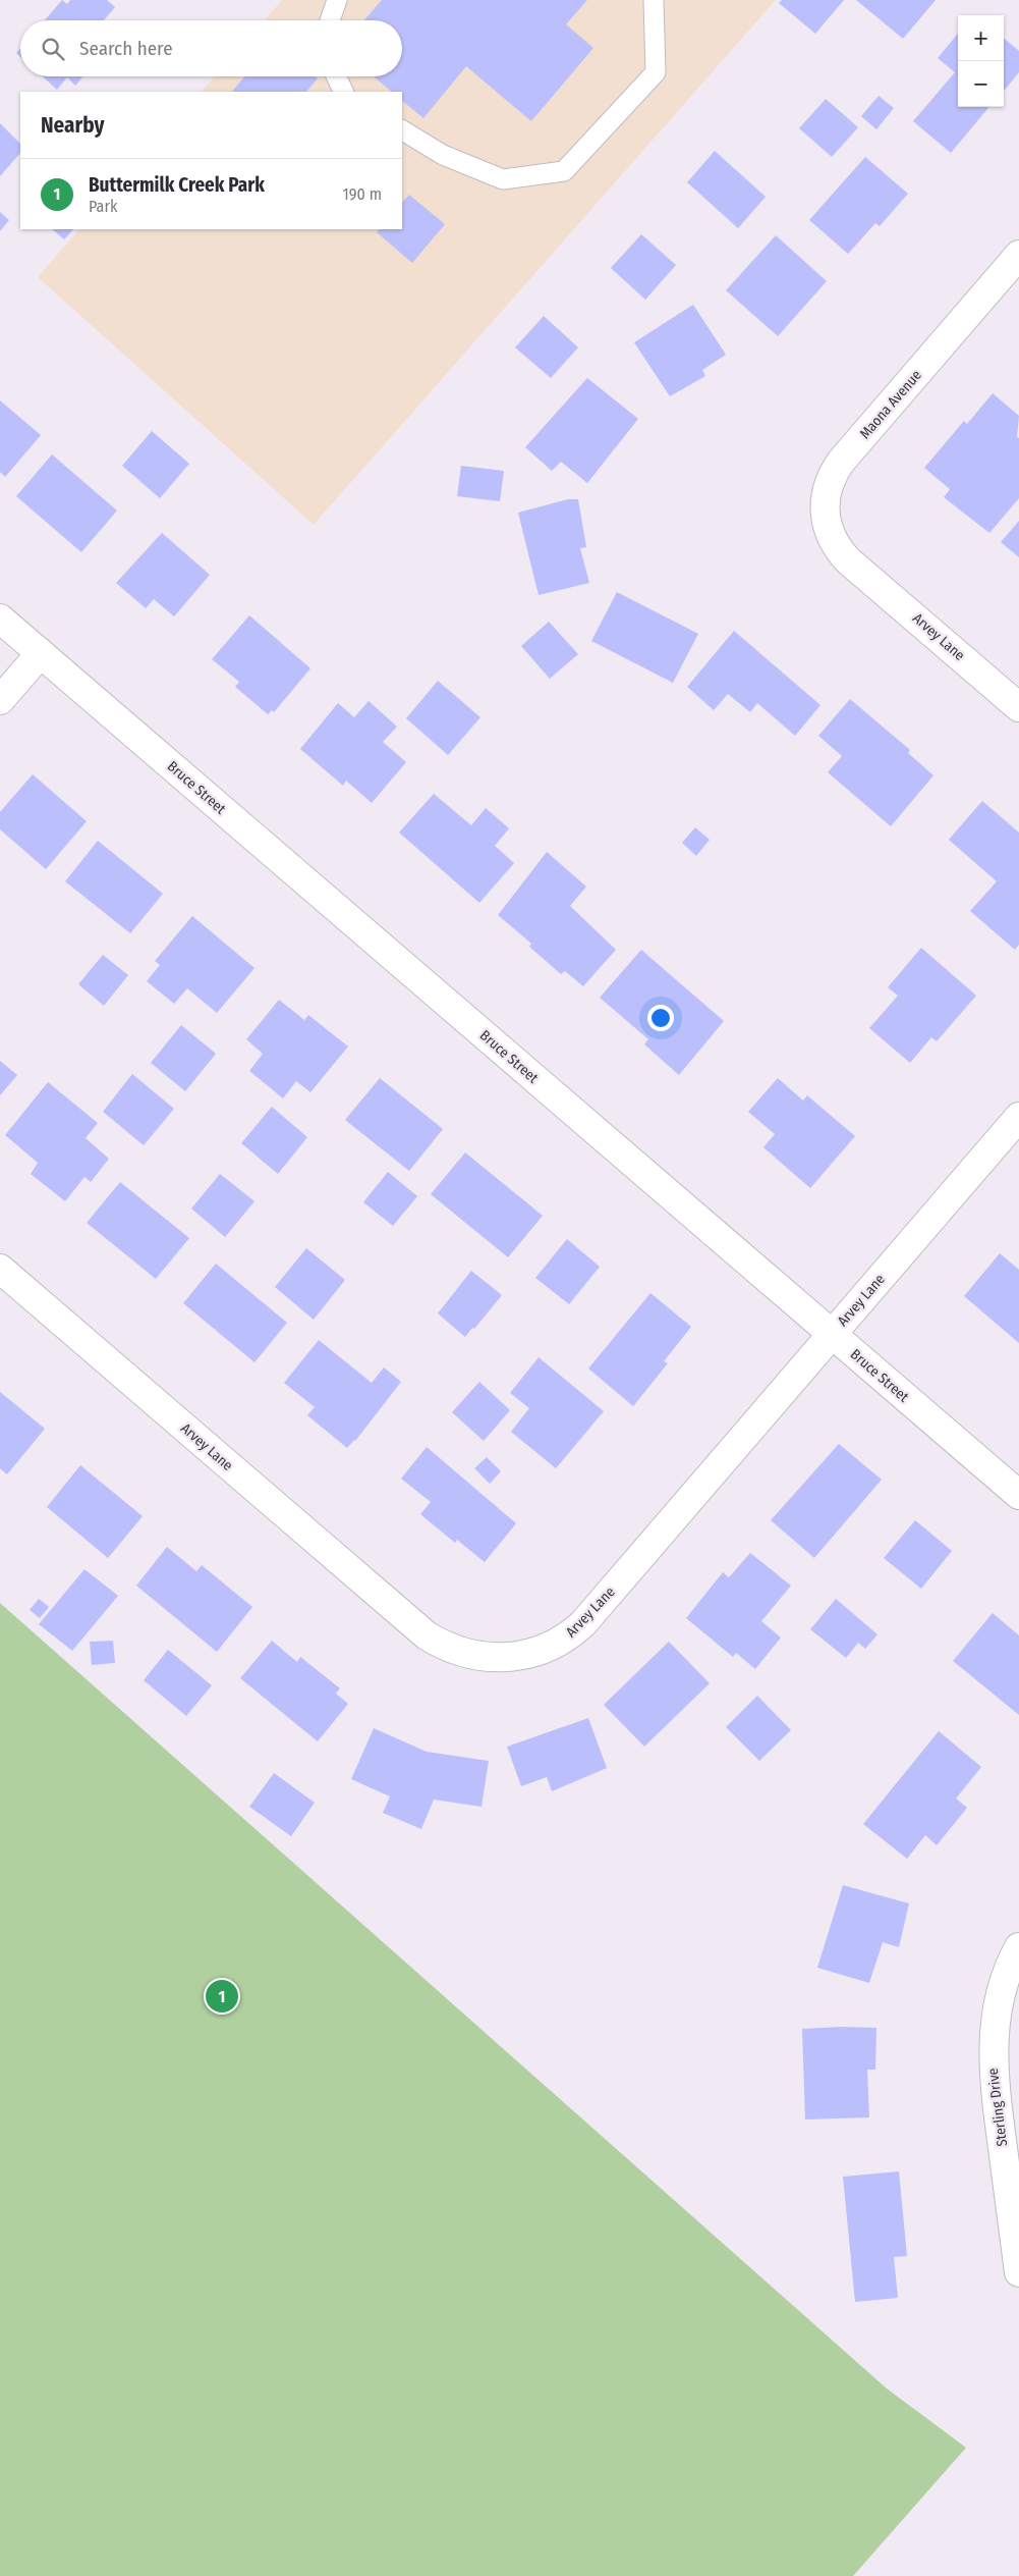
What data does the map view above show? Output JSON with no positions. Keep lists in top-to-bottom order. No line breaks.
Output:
{"streets":{"street":["Maona Avenue","Arvey Lane","Bruce Street","Sterling Drive"]},"crossings":[["Maona Avenue","Arvey Lane"],["Arvey Lane","Bruce Street"]],"page":{"map_buttons":["+","−"],"search":"Search here","heading":"Nearby","list":[{"mark":"1","name":"Buttermilk Creek Park","note":"Park","value":"190 m"}],"pins":"1"}}
